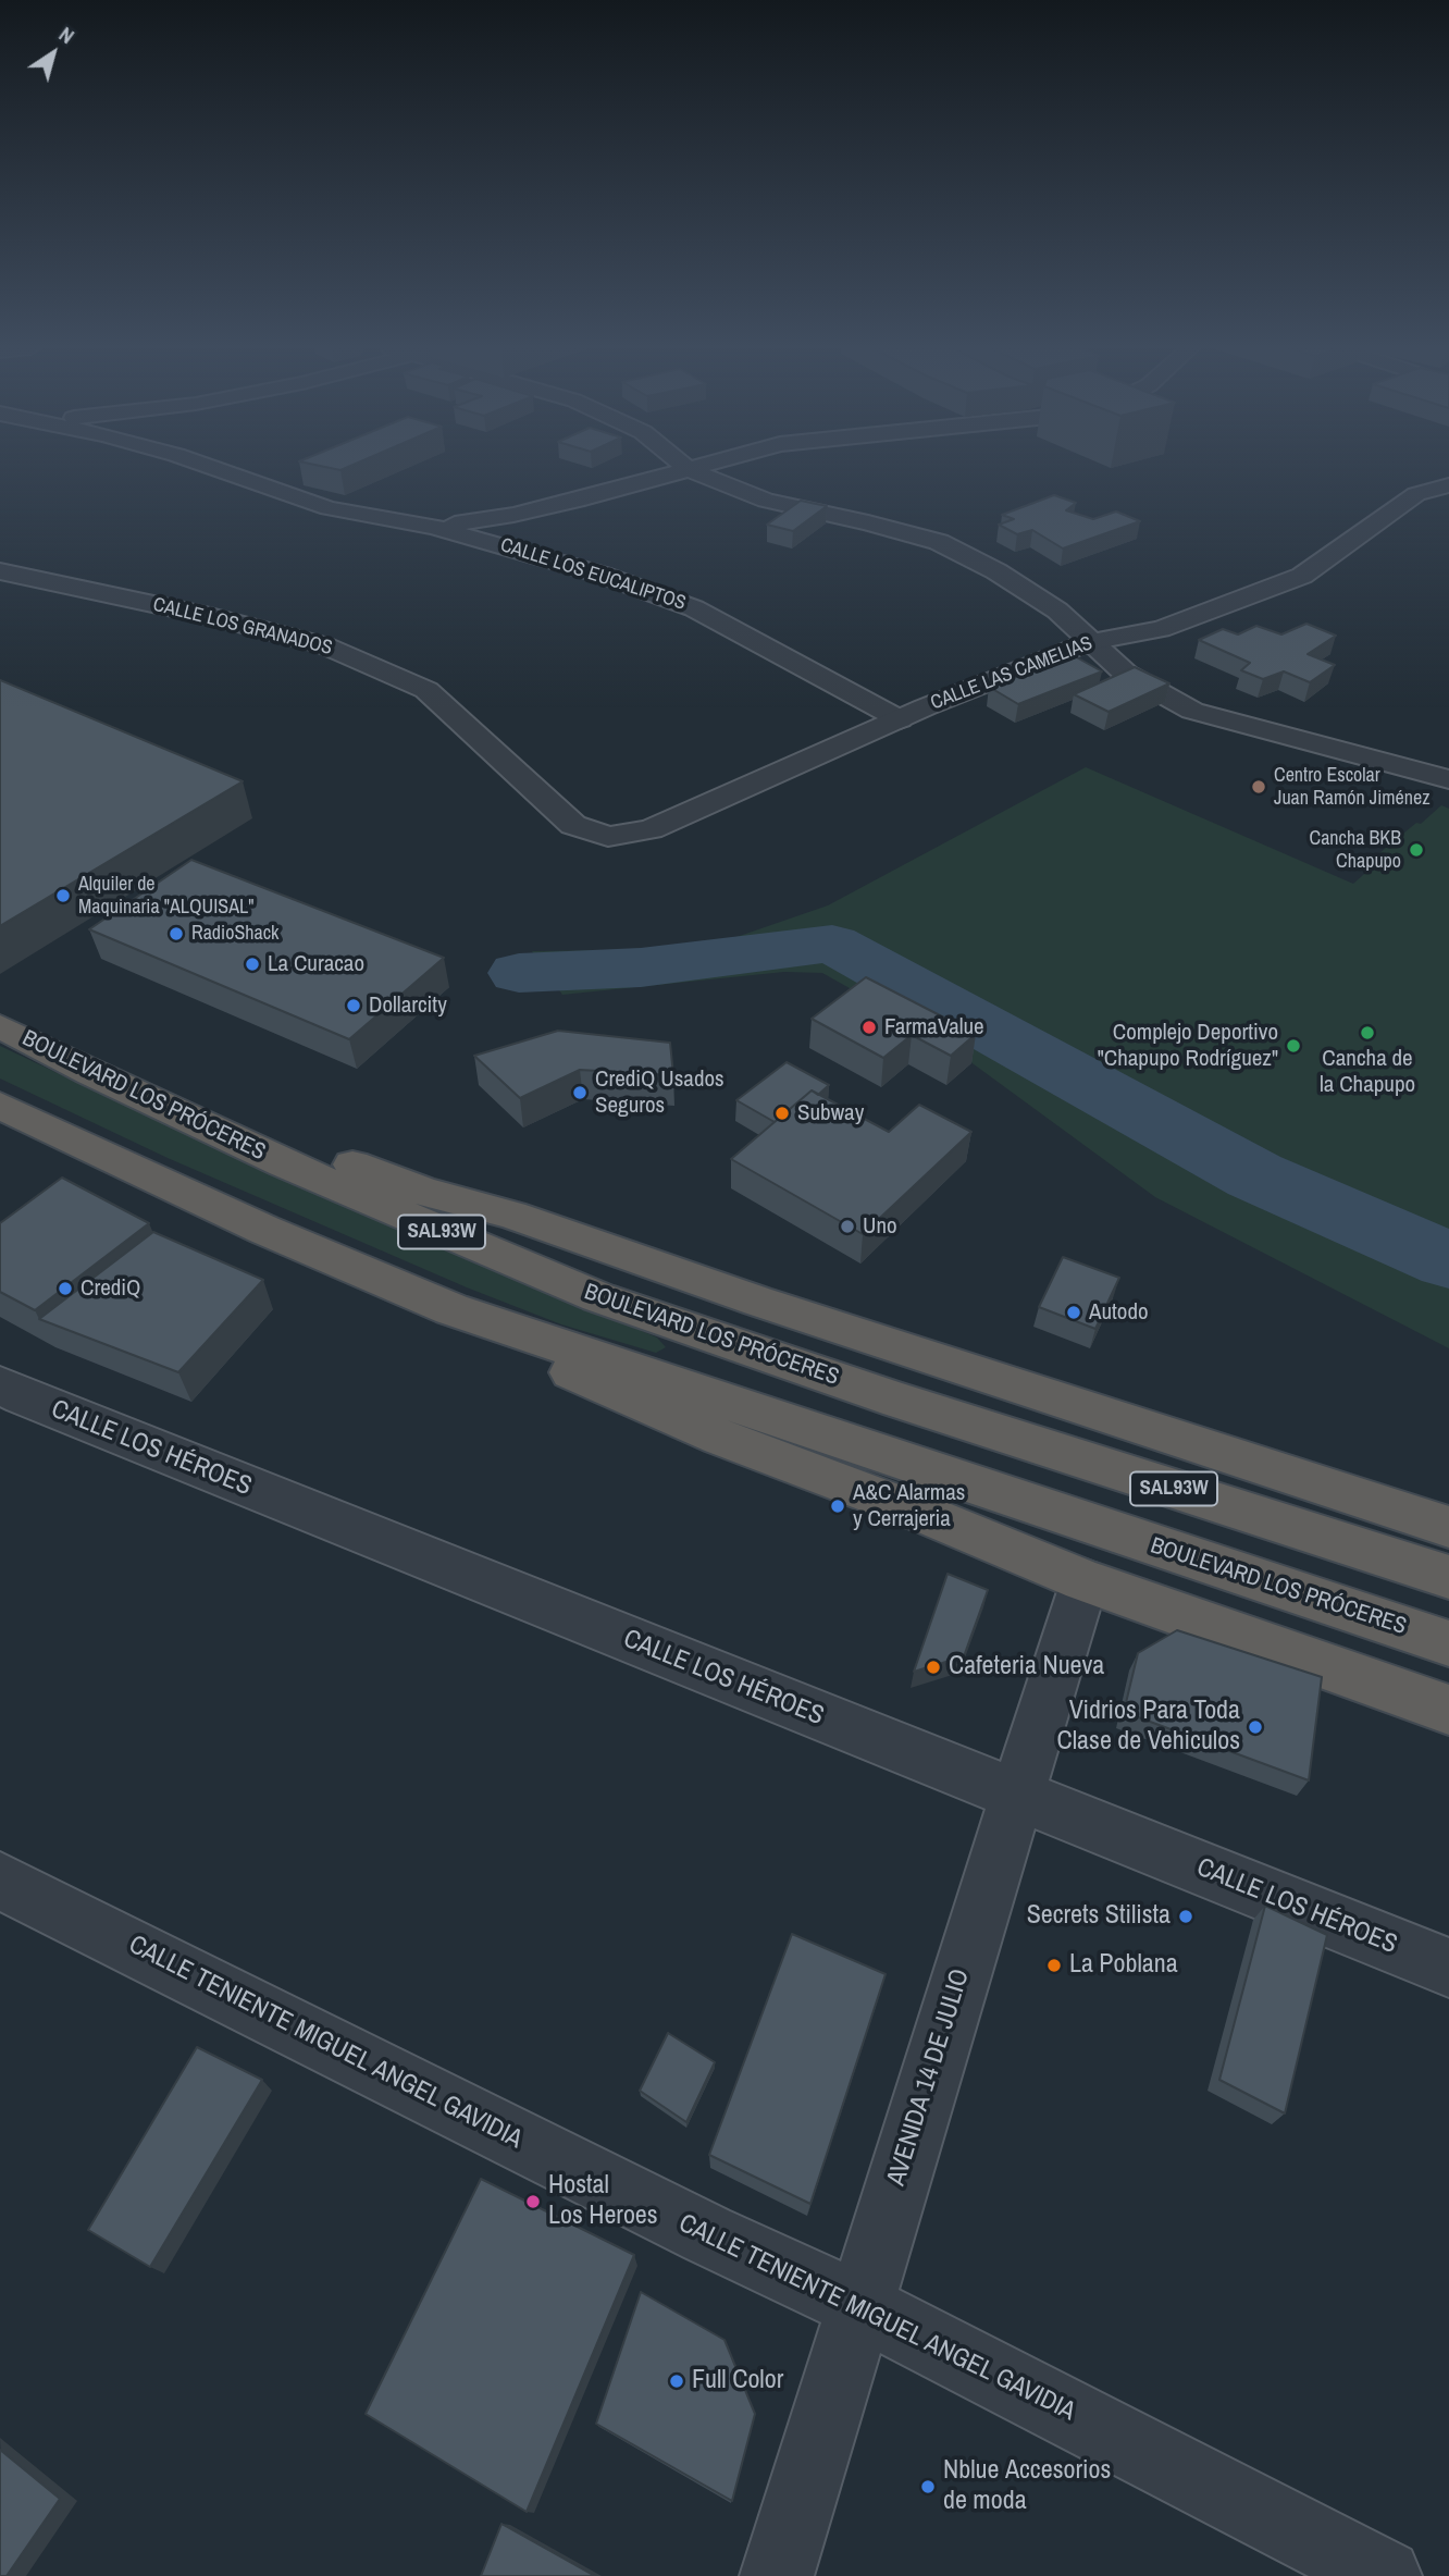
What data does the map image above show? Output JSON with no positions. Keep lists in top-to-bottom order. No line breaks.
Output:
{"streets":{"highway":["BOULEVARD LOS PRÓCERES","SAL93W"],"street":["CALLE LOS EUCALIPTOS","CALLE LOS GRANADOS","CALLE LAS CAMELIAS","CALLE LOS HÉROES","CALLE TENIENTE MIGUEL ANGEL GAVIDIA","AVENIDA 14 DE JULIO"]},"crossings":[["CALLE LOS EUCALIPTOS","CALLE LAS CAMELIAS"],["CALLE LOS GRANADOS","CALLE LAS CAMELIAS"],["CALLE LOS HÉROES","AVENIDA 14 DE JULIO"],["CALLE TENIENTE MIGUEL ANGEL GAVIDIA","AVENIDA 14 DE JULIO"]],"places":["Centro Escolar Juan Ramón Jiménez","Cancha BKB Chapupo","Alquiler de Maquinaria \"ALQUISAL\"","RadioShack","La Curacao","Dollarcity","FarmaValue","Cancha de la Chapupo","Complejo Deportivo \"Chapupo Rodríguez\"","CrediQ Usados Seguros","Subway","Uno","CrediQ","Autodo","A&C Alarmas y Cerrajeria","Cafeteria Nueva","Vidrios Para Toda Clase de Vehiculos","Secrets Stilista","La Poblana","Hostal Los Heroes","Full Color","Nblue Accesorios de moda"],"north":"top right"}
